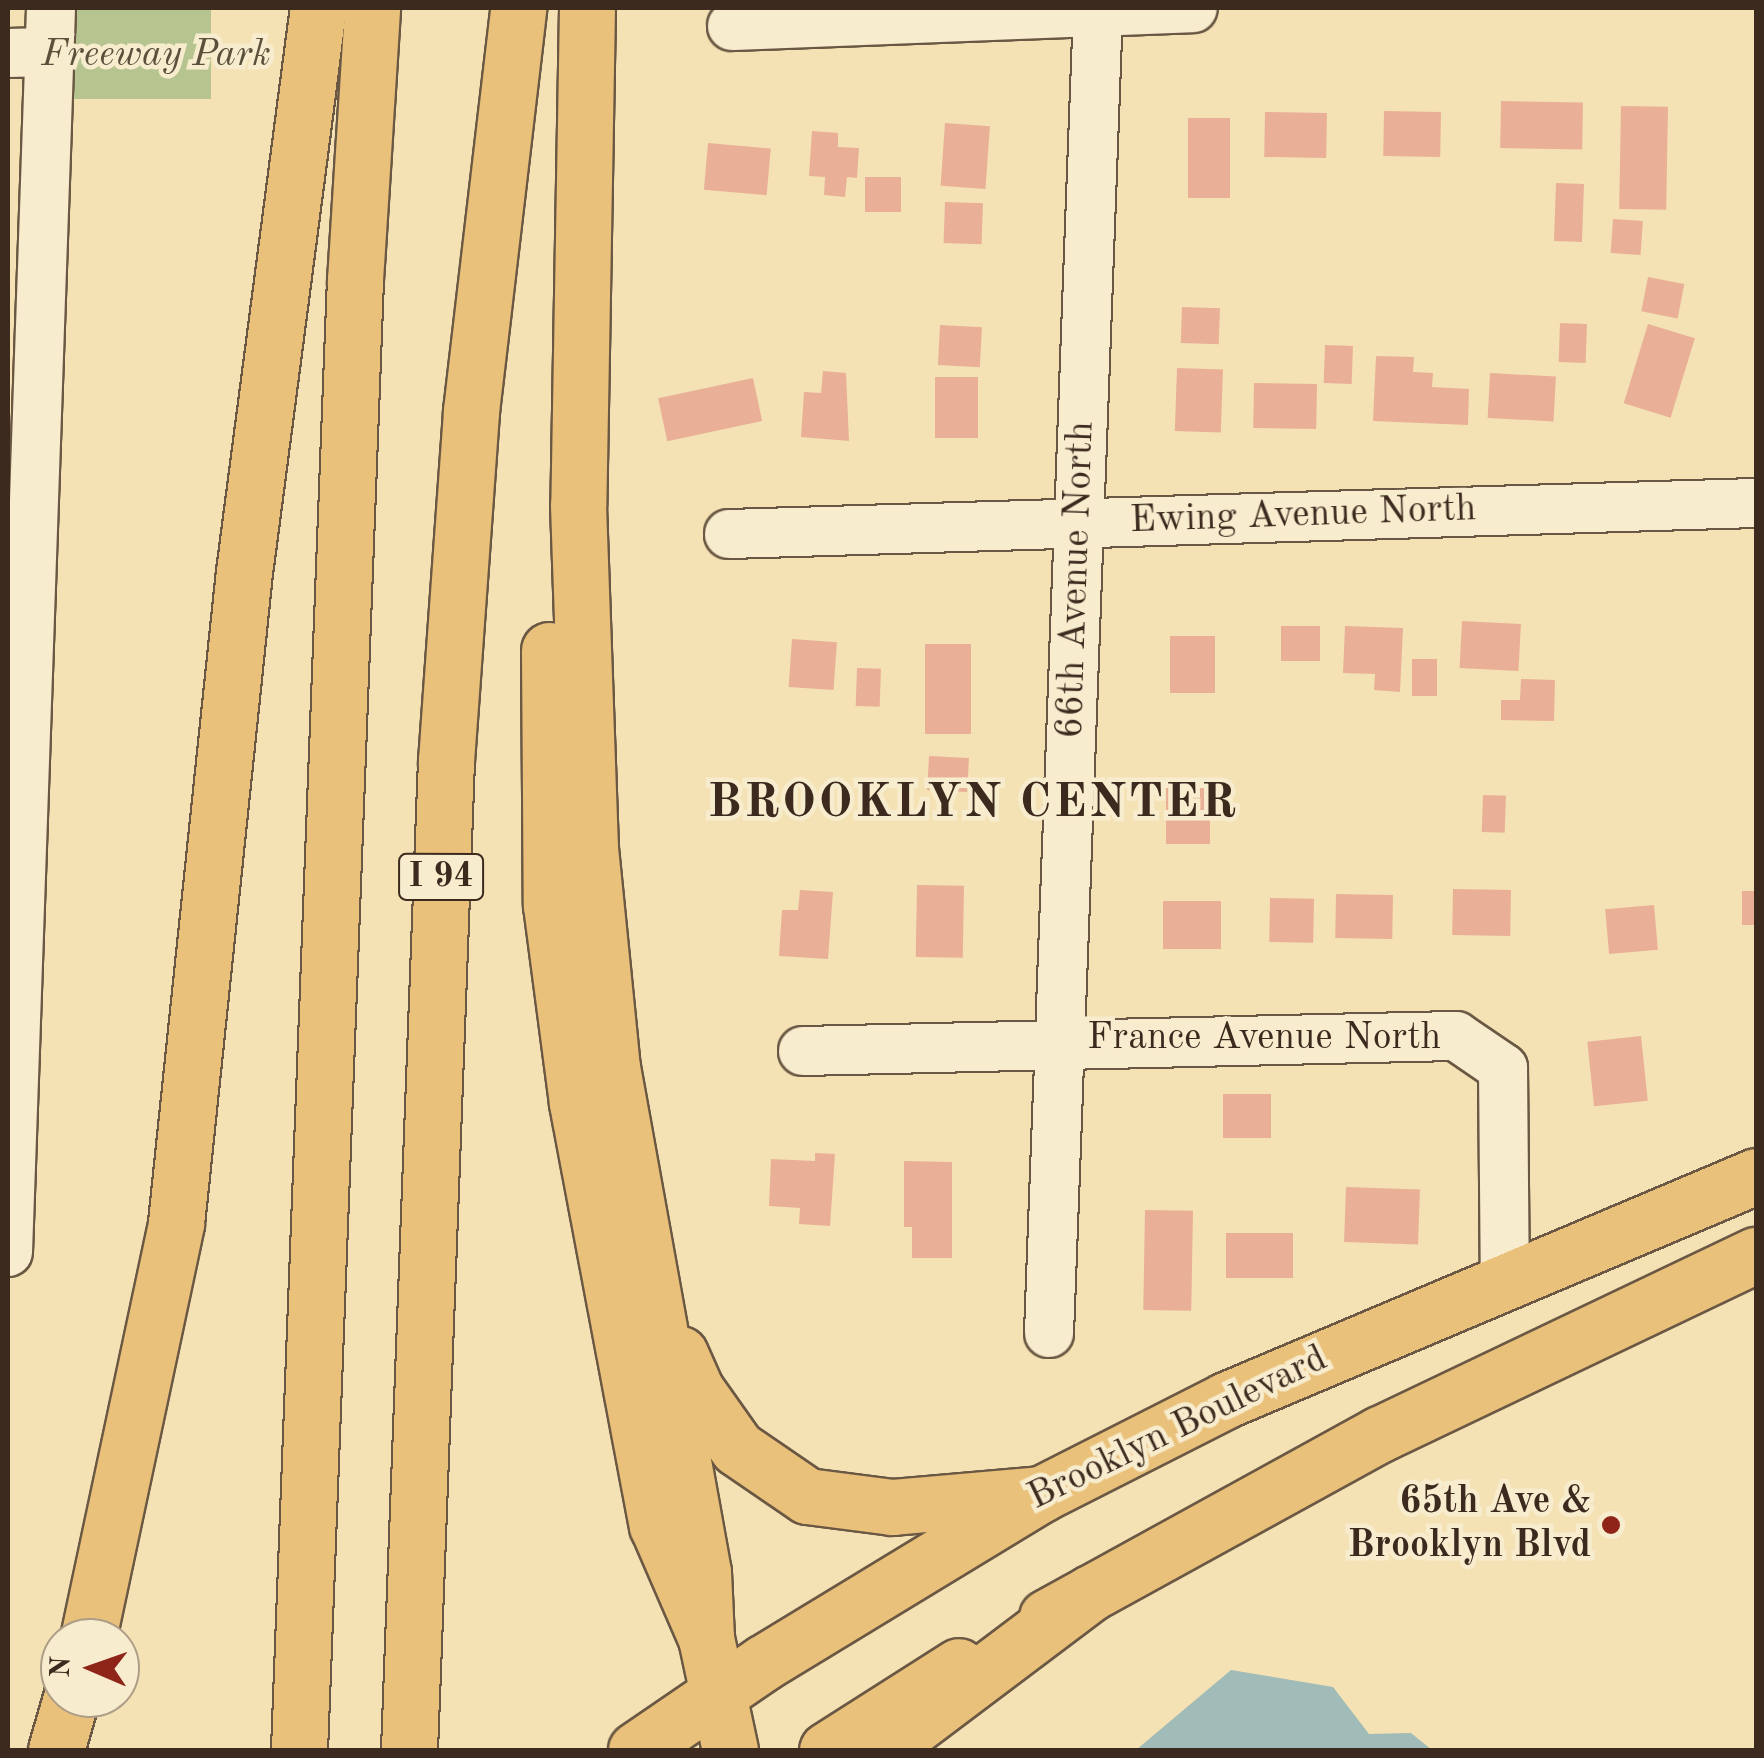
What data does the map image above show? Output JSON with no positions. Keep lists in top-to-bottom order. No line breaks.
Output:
{"streets":{"main road":["I 94","Brooklyn Boulevard"],"street":["Ewing Avenue North","66th Avenue North","France Avenue North"]},"crossings":[["Ewing Avenue North","66th Avenue North"],["66th Avenue North","France Avenue North"],["France Avenue North","Brooklyn Boulevard"]],"districts":["BROOKLYN CENTER"],"parks":["Freeway Park"],"places":["65th Ave & Brooklyn Blvd"],"north":"left"}
